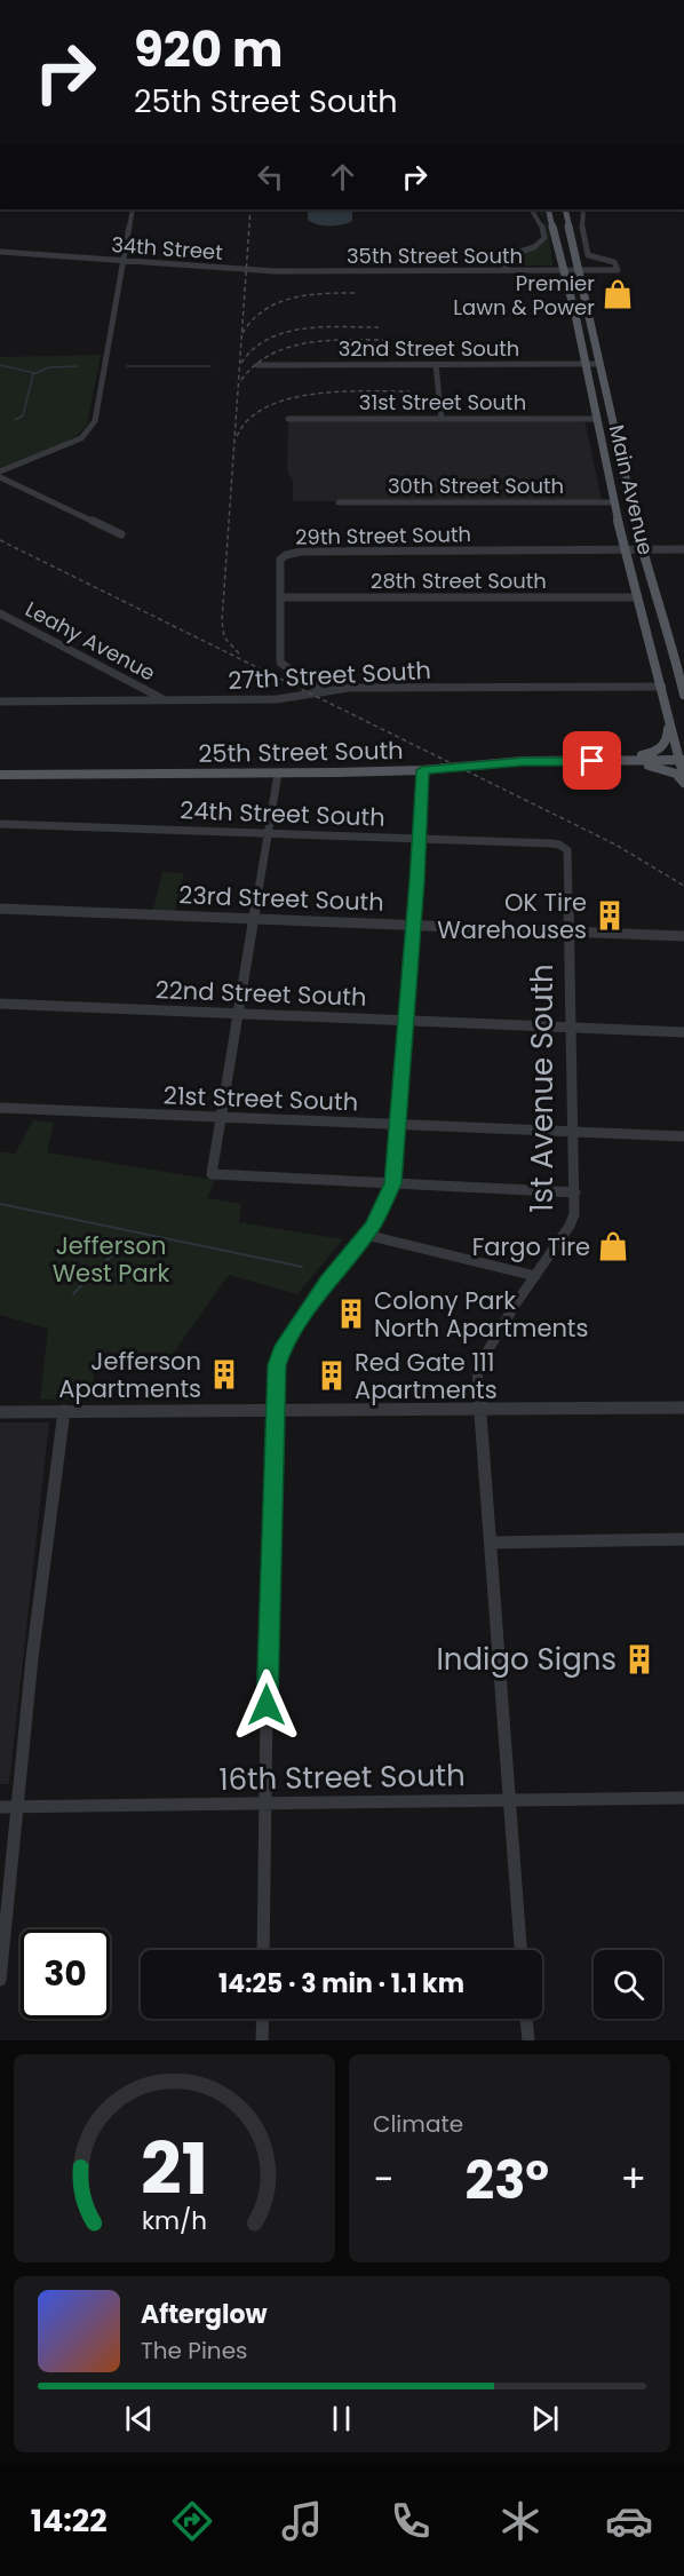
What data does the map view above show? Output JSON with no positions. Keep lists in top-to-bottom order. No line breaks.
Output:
{"streets":{"main road":["Main Avenue","25th Street South"],"street":["34th Street","35th Street South","32nd Street South","31st Street South","30th Street South","29th Street South","28th Street South","Leahy Avenue","27th Street South","24th Street South","23rd Street South","22nd Street South","1st Avenue South","21st Street South","16th Street South"]},"crossings":[["34th Street","35th Street South"],["35th Street South","Main Avenue"],["32nd Street South","Main Avenue"],["31st Street South","Main Avenue"],["30th Street South","Main Avenue"],["Main Avenue","29th Street South"],["Main Avenue","28th Street South"],["Main Avenue","27th Street South"],["Main Avenue","25th Street South"],["29th Street South","28th Street South"],["29th Street South","27th Street South"],["Leahy Avenue","27th Street South"],["24th Street South","1st Avenue South"],["23rd Street South","1st Avenue South"],["22nd Street South","1st Avenue South"],["1st Avenue South","21st Street South"],["1st Avenue South","16th Street South"]],"parks":["Jefferson West Park"],"places":{"shop":["Premier Lawn & Power","Fargo Tire"],"building":["OK Tire Warehouses","Colony Park North Apartments","Jefferson Apartments","Red Gate 111 Apartments","Indigo Signs"]},"page":{"turn":["920 m","25th Street South"],"limit":"30","trip":"14:25 · 3 min · 1.1 km","tile":"Climate","heat":["−","23°","+"],"song":["Afterglow","The Pines"],"tabs":"14:22","gauge":["21","km/h"]}}
